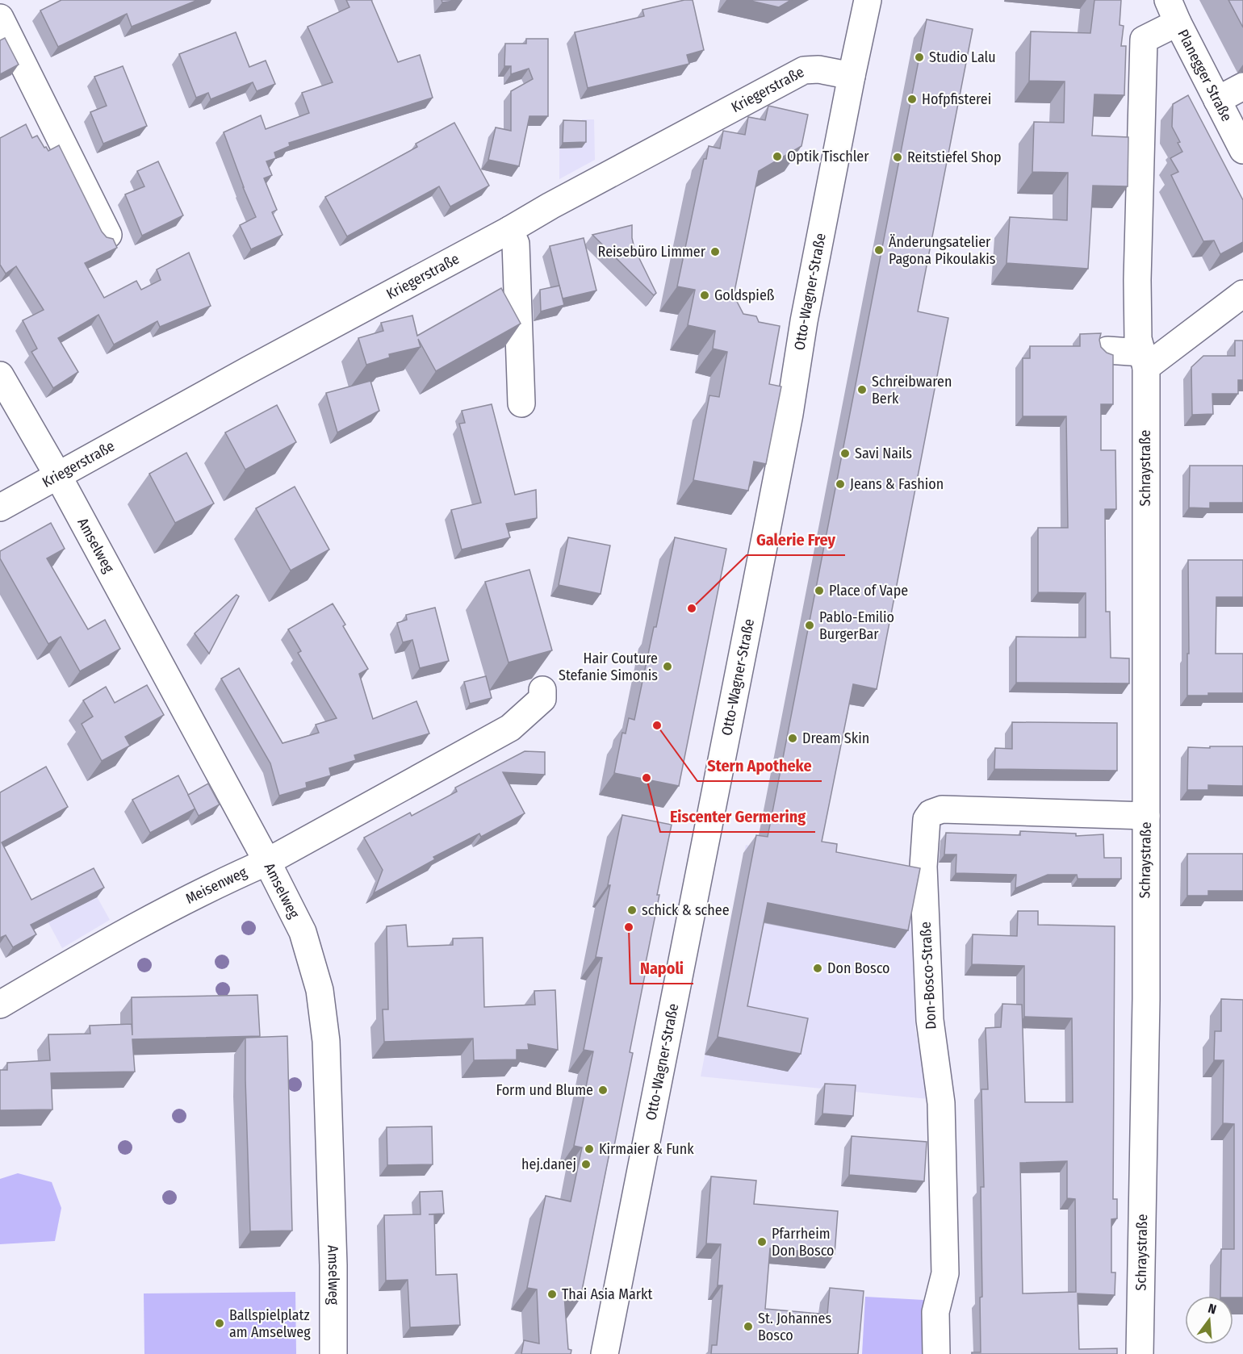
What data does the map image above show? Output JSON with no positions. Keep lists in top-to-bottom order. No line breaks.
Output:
{"streets":{"street":["Planegger Straße","Kriegerstraße","Otto-Wagner-Straße","Schraystraße","Amselweg","Meisenweg","Don-Bosco-Straße"]},"crossings":[["Planegger Straße","Schraystraße"],["Kriegerstraße","Otto-Wagner-Straße"],["Kriegerstraße","Amselweg"],["Schraystraße","Don-Bosco-Straße"],["Amselweg","Meisenweg"]],"places":["Studio Lalu","Hofpfisterei","Optik Tischler","Reitstiefel Shop","Änderungsatelier Pagona Pikoulakis","Reisebüro Limmer","Goldspieß","Schreibwaren Berk","Savi Nails","Jeans & Fashion","Place of Vape","Galerie Frey","Pablo-Emilio BurgerBar","Hair Couture Stefanie Simonis","Stern Apotheke","Dream Skin","Eiscenter Germering","schick & schee","Napoli","Don Bosco","Form und Blume","Kirmaier & Funk","hej.danej","Pfarrheim Don Bosco","Thai Asia Markt","Ballspielplatz am Amselweg","St. Johannes Bosco"],"north":"top"}
